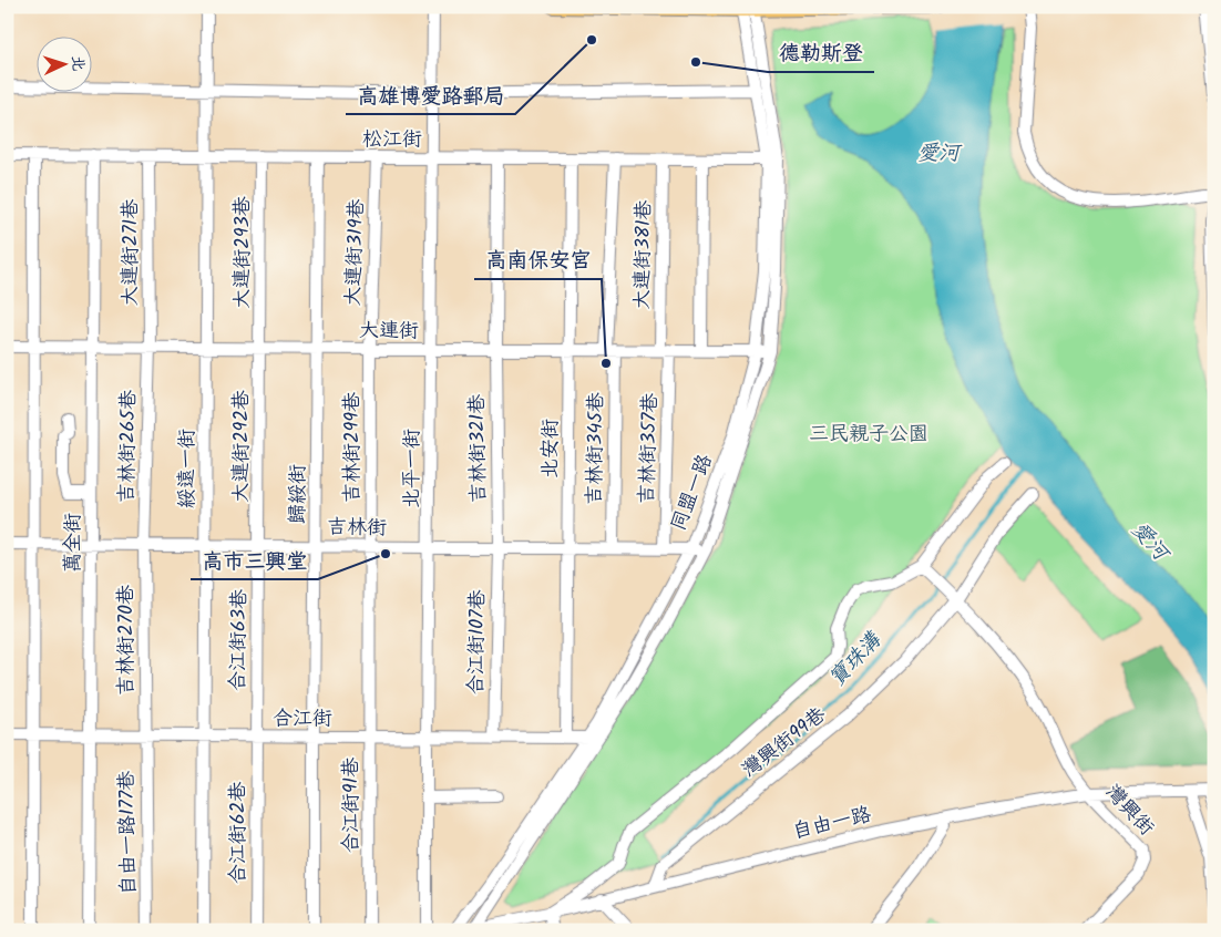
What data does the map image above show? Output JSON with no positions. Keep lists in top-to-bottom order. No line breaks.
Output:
{"streets":{"street":["松江街","大連街271巷","大連街293巷","大連街319巷","大連街381巷","大連街","吉林街265巷","大連街292巷","吉林街299巷","吉林街321巷","北安街","吉林街345巷","吉林街357巷","綏遠一街","北平一街","同盟一路","歸綏街","吉林街","萬全街","吉林街270巷","合江街63巷","合江街107巷","合江街","灣興街99巷","合江街91巷","灣興街","自由一路","自由一路177巷","合江街62巷"]},"crossings":[["松江街","大連街271巷"],["松江街","大連街293巷"],["松江街","大連街319巷"],["松江街","大連街381巷"],["松江街","吉林街321巷"],["松江街","北安街"],["松江街","吉林街345巷"],["松江街","綏遠一街"],["松江街","北平一街"],["松江街","同盟一路"],["松江街","歸綏街"],["松江街","萬全街"],["大連街271巷","大連街"],["大連街271巷","吉林街265巷"],["大連街293巷","大連街"],["大連街293巷","大連街292巷"],["大連街319巷","大連街"],["大連街319巷","吉林街299巷"],["大連街381巷","大連街"],["大連街381巷","吉林街357巷"],["大連街","吉林街265巷"],["大連街","大連街292巷"],["大連街","吉林街299巷"],["大連街","吉林街321巷"],["大連街","北安街"],["大連街","吉林街345巷"],["大連街","吉林街357巷"],["大連街","綏遠一街"],["大連街","北平一街"],["大連街","同盟一路"],["大連街","歸綏街"],["大連街","萬全街"],["吉林街265巷","吉林街"],["吉林街265巷","吉林街270巷"],["大連街292巷","吉林街"],["大連街292巷","合江街63巷"],["吉林街299巷","吉林街"],["吉林街299巷","合江街91巷"],["吉林街321巷","吉林街"],["吉林街321巷","合江街107巷"],["北安街","吉林街"],["北安街","合江街"],["吉林街345巷","吉林街"],["吉林街357巷","吉林街"],["綏遠一街","吉林街"],["綏遠一街","合江街"],["北平一街","吉林街"],["北平一街","合江街"],["同盟一路","吉林街"],["同盟一路","合江街"],["同盟一路","自由一路"],["歸綏街","吉林街"],["歸綏街","合江街"],["吉林街","萬全街"],["吉林街","吉林街270巷"],["吉林街","合江街63巷"],["吉林街","合江街107巷"],["吉林街","合江街91巷"],["萬全街","合江街"],["吉林街270巷","合江街"],["吉林街270巷","自由一路177巷"],["合江街63巷","合江街"],["合江街63巷","合江街62巷"],["合江街107巷","合江街"],["合江街","合江街91巷"],["合江街","自由一路177巷"],["合江街","合江街62巷"],["灣興街99巷","自由一路"],["灣興街","自由一路"]],"water":["愛河","寶珠溝"],"parks":["三民親子公園"],"places":["高雄博愛路郵局","德勒斯登","高南保安宮","高市三興堂"],"north":"right"}
